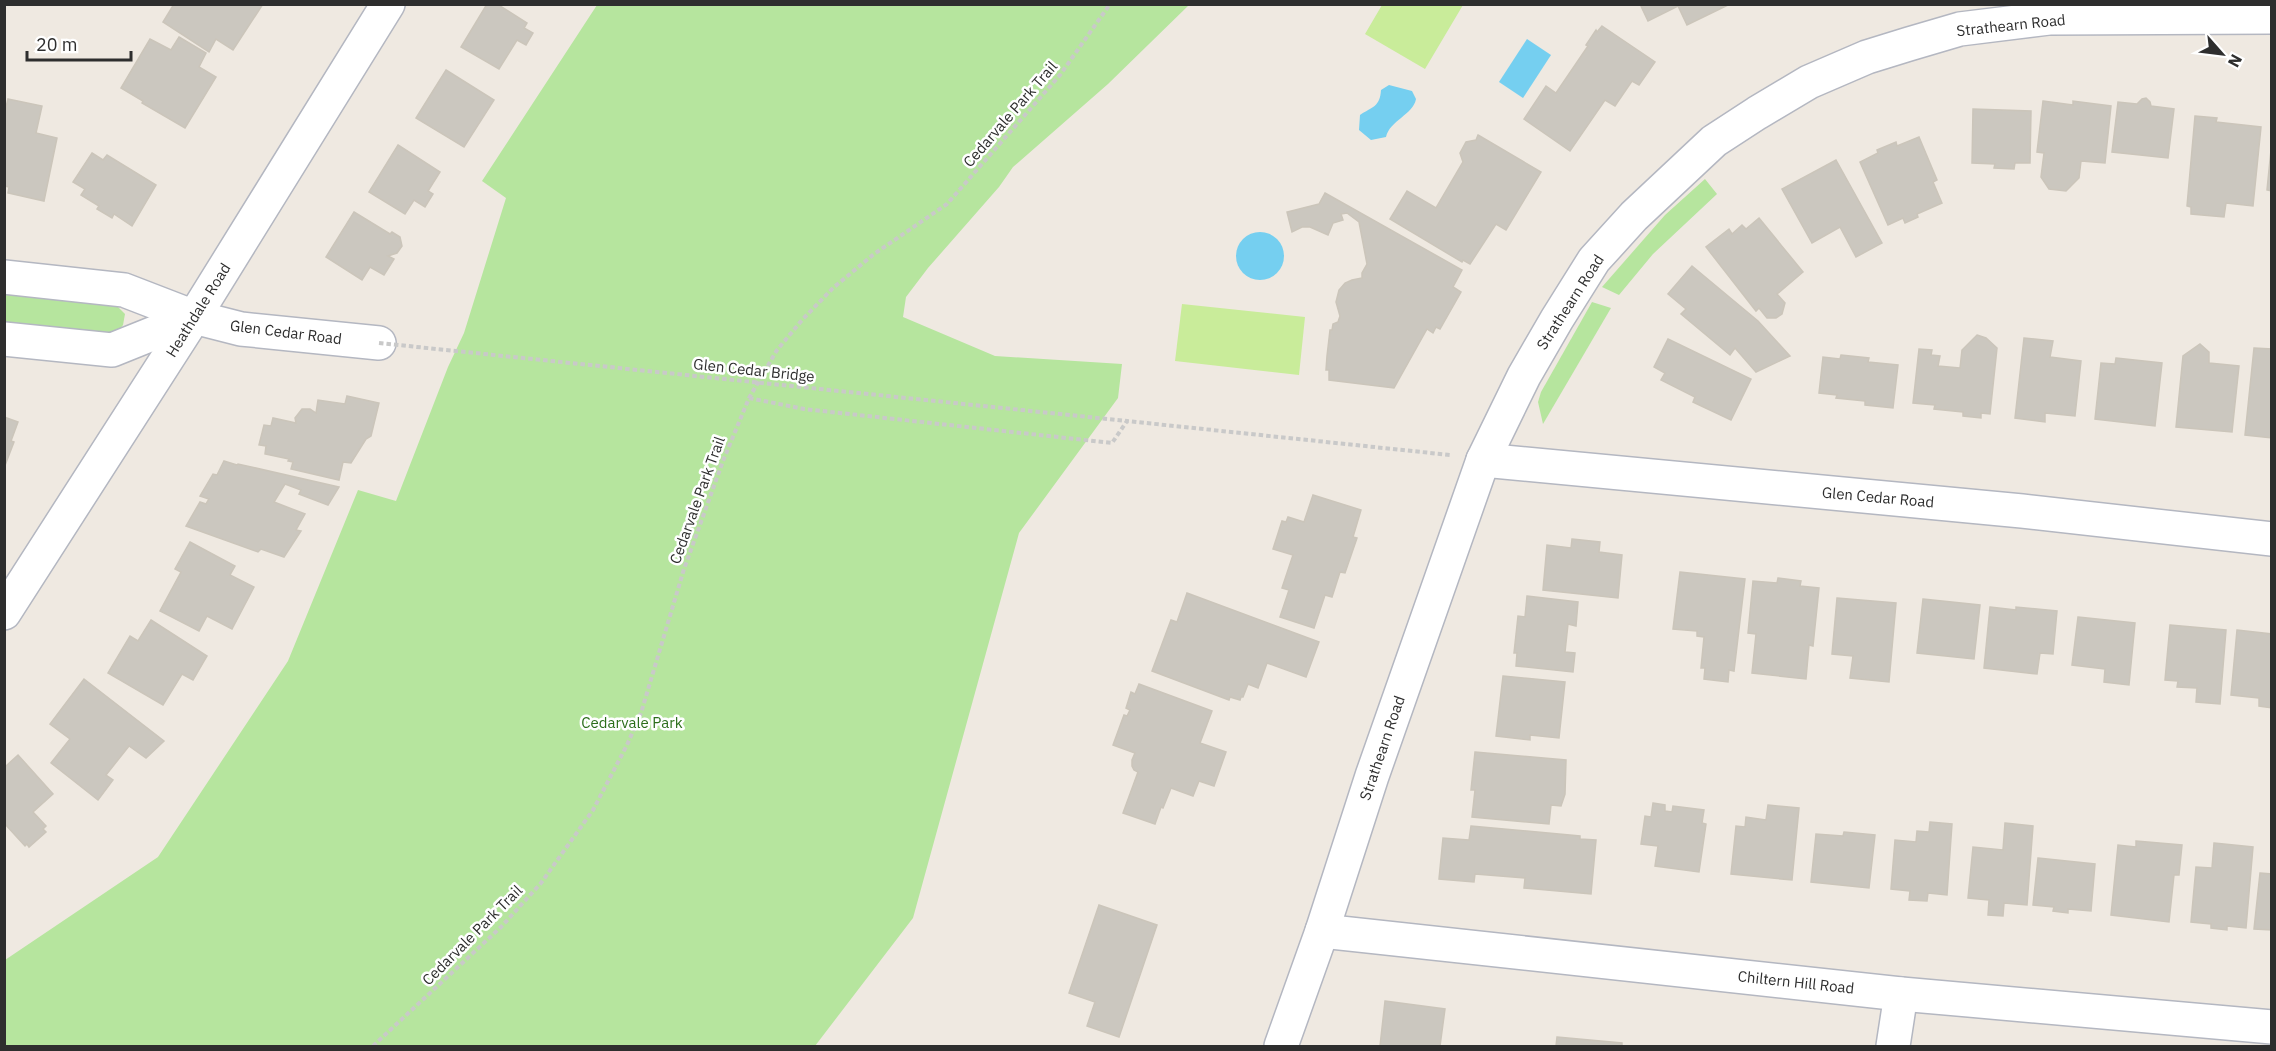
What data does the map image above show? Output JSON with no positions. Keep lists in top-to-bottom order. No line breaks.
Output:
{"streets":{"street":["Strathearn Road","Heathdale Road","Glen Cedar Road","Chiltern Hill Road"],"path":["Cedarvale Park Trail","Glen Cedar Bridge"]},"crossings":[["Strathearn Road","Glen Cedar Road"],["Strathearn Road","Glen Cedar Bridge"],["Strathearn Road","Chiltern Hill Road"],["Heathdale Road","Glen Cedar Road"],["Glen Cedar Road","Glen Cedar Bridge"]],"parks":["Cedarvale Park"],"scale_bar":"20 m","north":"bottom right"}
